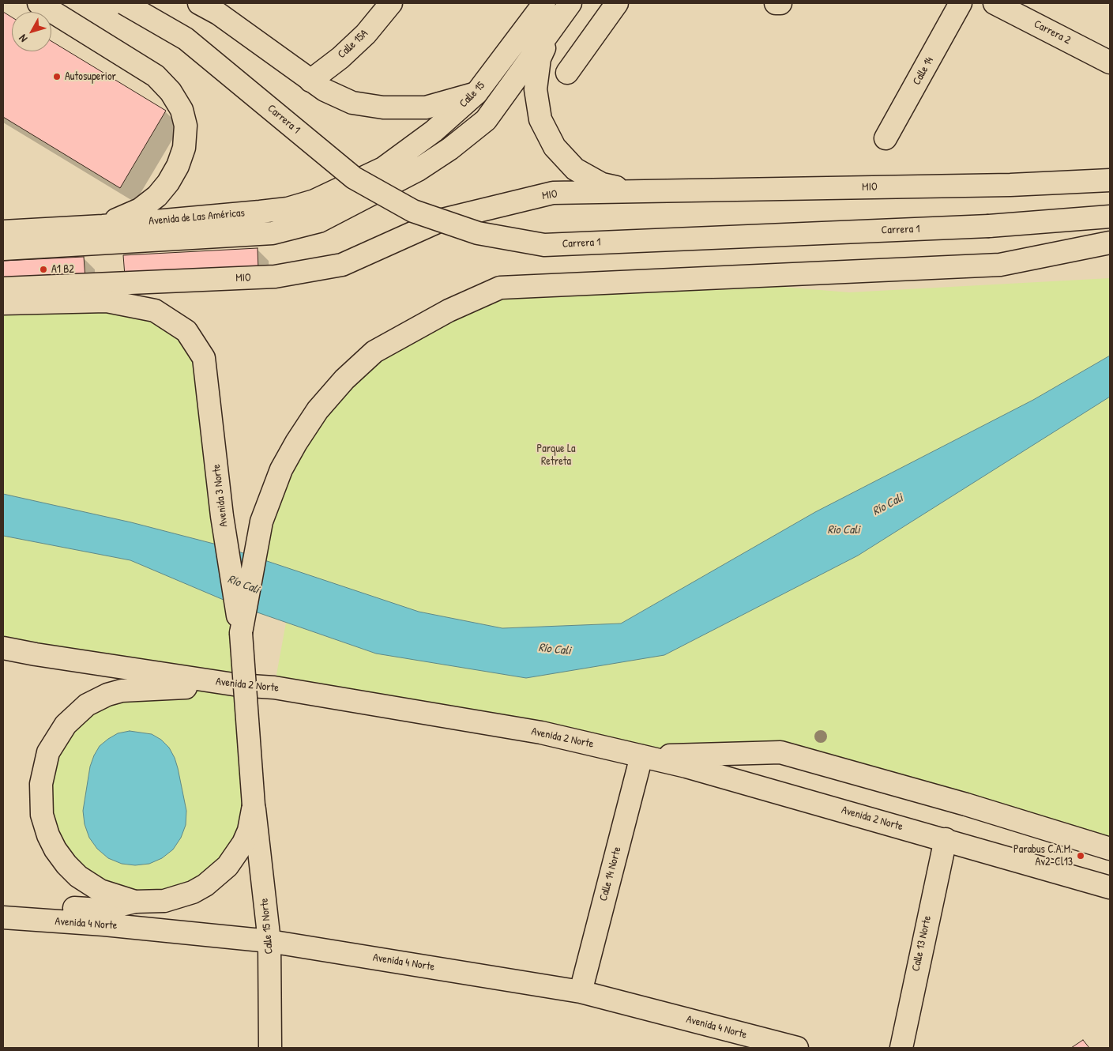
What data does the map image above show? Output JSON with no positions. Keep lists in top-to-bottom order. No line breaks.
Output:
{"streets":{"main road":["Carrera 2","Calle 15A","Calle 14","Calle 15","Carrera 1","MIO","Avenida de Las Américas","Avenida 3 Norte","Avenida 2 Norte","Calle 14 Norte","Avenida 4 Norte","Calle 15 Norte","Calle 13 Norte"]},"crossings":[["Calle 15","Avenida de Las Américas"],["Avenida 2 Norte","Calle 14 Norte"],["Avenida 2 Norte","Calle 13 Norte"],["Calle 14 Norte","Avenida 4 Norte"],["Avenida 4 Norte","Calle 15 Norte"]],"water":["Río Cali","Rio Cali"],"parks":["Parque La Retreta"],"places":["Autosuperior","A1 B2","Parabus C.A.M. Av2-Cl13"],"north":"bottom left"}
